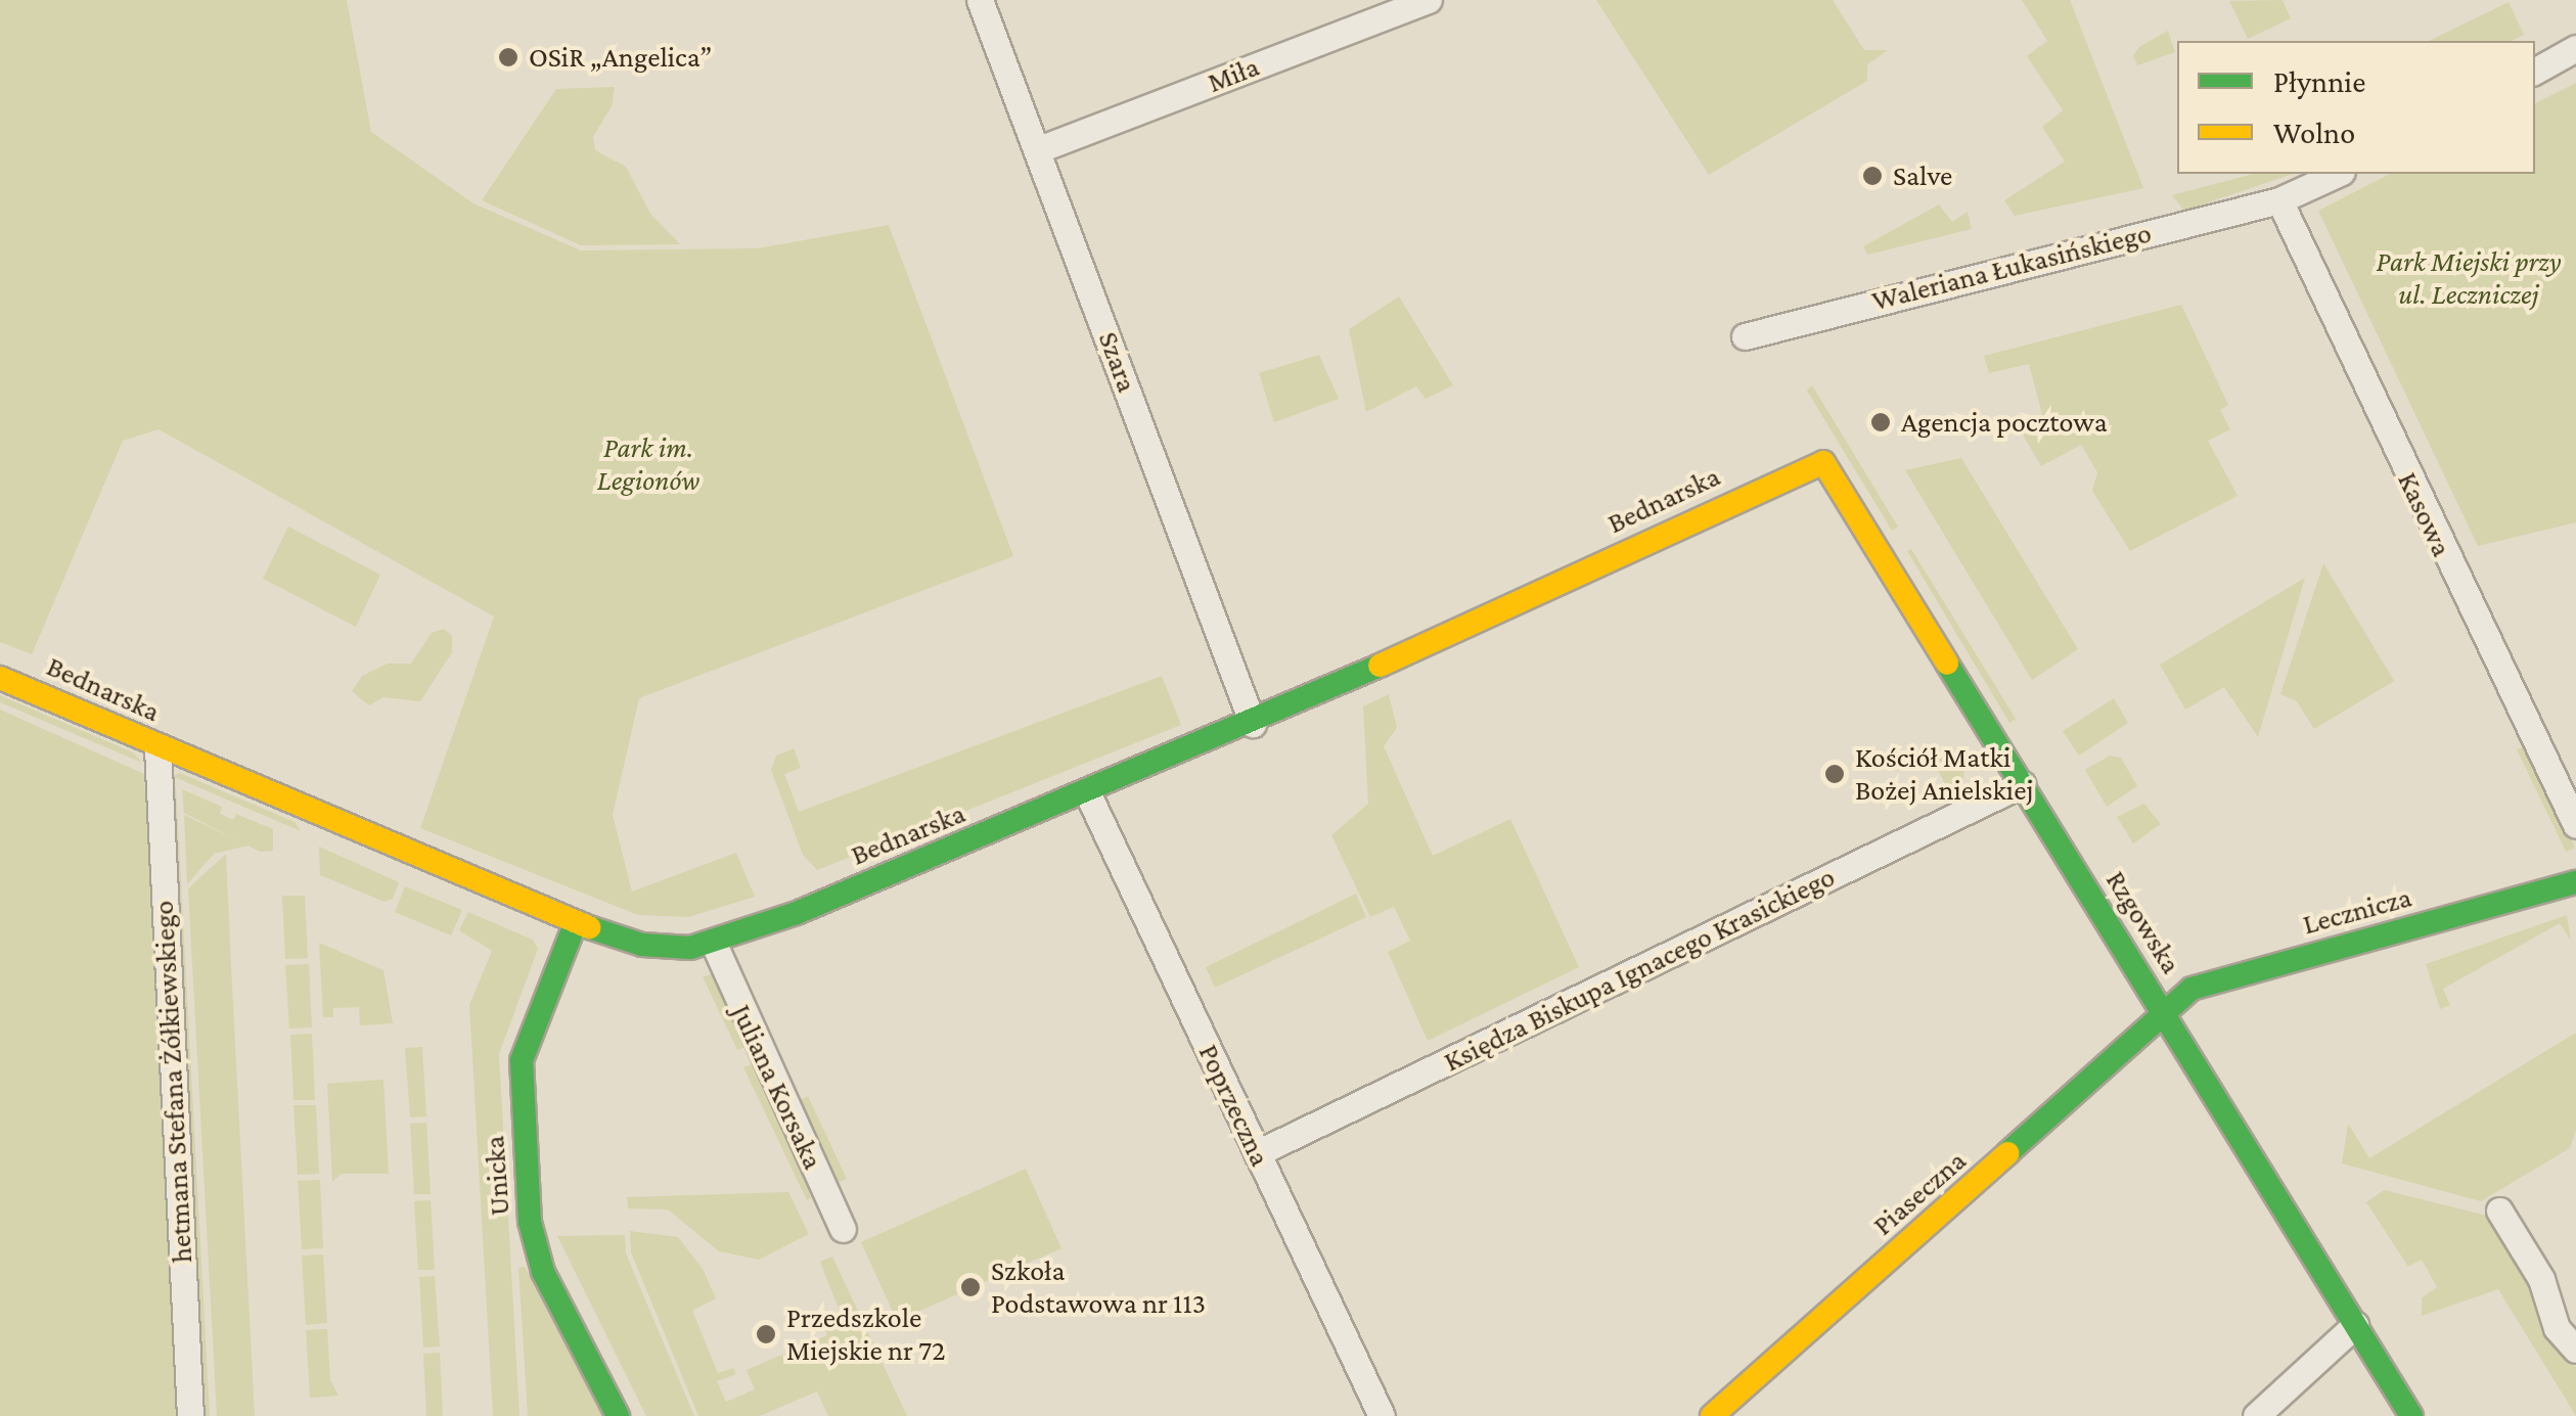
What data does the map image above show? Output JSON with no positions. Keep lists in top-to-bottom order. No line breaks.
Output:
{"streets":{"street":["Miła","Waleriana Łukasińskiego","Szara","Bednarska","Kasowa","Lecznicza","Rzgowska","Księdza Biskupa Ignacego Krasickiego","hetmana Stefana Żółkiewskiego","Juliana Korsaka","Poprzeczna","Unicka","Piaseczna"]},"crossings":[["Miła","Szara"],["Waleriana Łukasińskiego","Kasowa"],["Szara","Bednarska"],["Bednarska","Rzgowska"],["Bednarska","hetmana Stefana Żółkiewskiego"],["Bednarska","Juliana Korsaka"],["Bednarska","Poprzeczna"],["Bednarska","Unicka"],["Lecznicza","Rzgowska"],["Lecznicza","Piaseczna"],["Rzgowska","Księdza Biskupa Ignacego Krasickiego"],["Rzgowska","Piaseczna"],["Księdza Biskupa Ignacego Krasickiego","Poprzeczna"]],"parks":["Park Miejski przy ul. Leczniczej","Park im. Legionów"],"places":["OSiR „Angelica”","Salve","Agencja pocztowa","Kościół Matki Bożej Anielskiej","Szkoła Podstawowa nr 113","Przedszkole Miejskie nr 72"],"legend":["Płynnie","Wolno"]}
